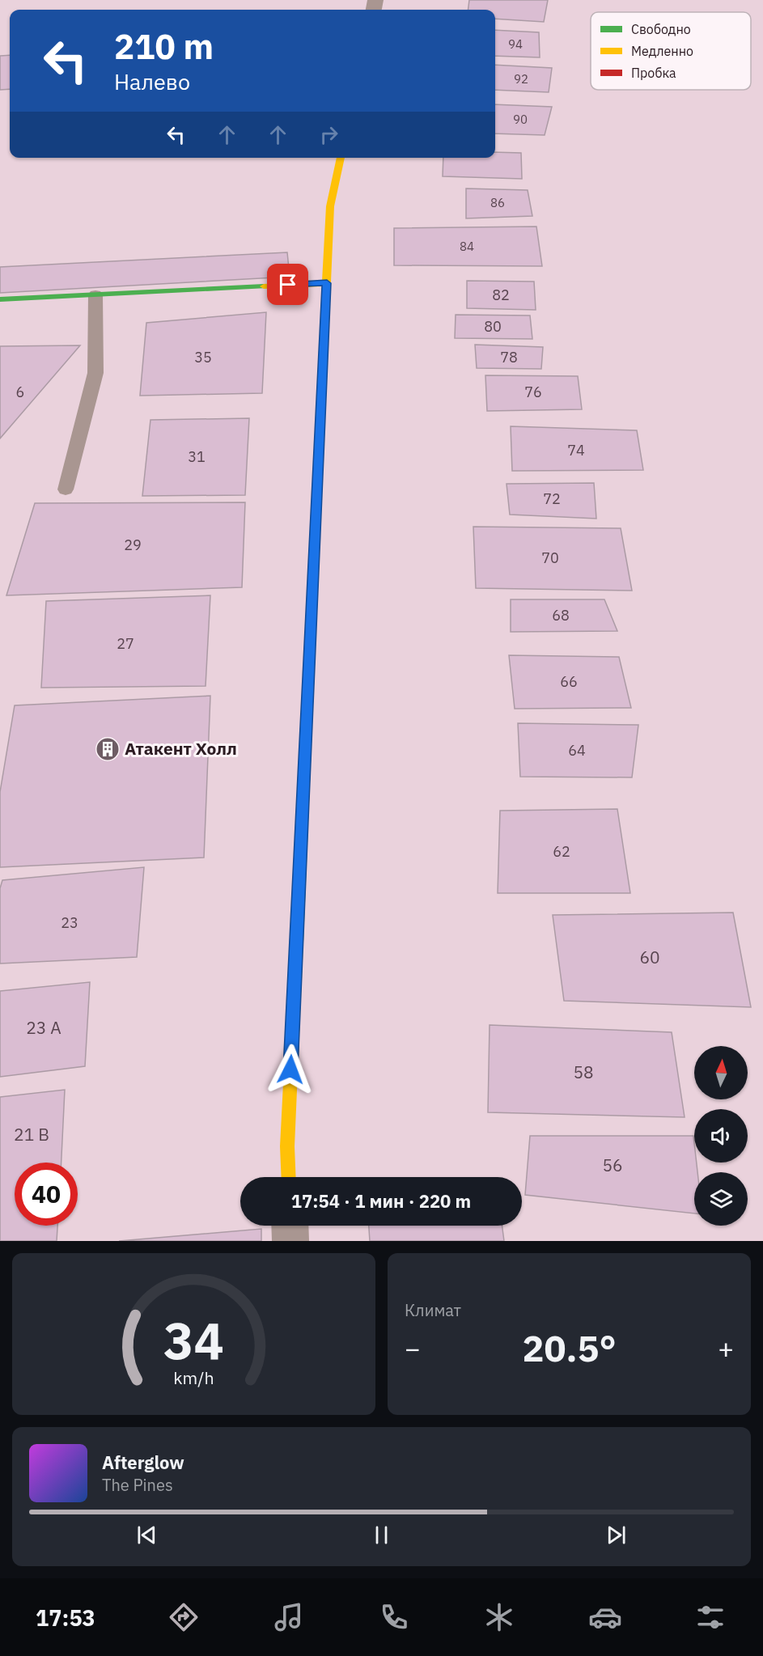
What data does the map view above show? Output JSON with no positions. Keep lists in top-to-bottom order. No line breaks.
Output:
{"places":{"building":["Атакент Холл"]},"house_numbers":["94","92","90","86","84","82","80","35","78","6","76","74","31","72","29","70","68","27","66","64","62","23","60","23 А","58","21 В","56"],"legend":["Свободно","Медленно","Пробка"],"north":"top","page":{"turn":["210 m","Налево"],"limit":"40","trip":"17:54 · 1 мин · 220 m","tile":"Климат","heat":["−","20.5°","+"],"song":["Afterglow","The Pines"],"tabs":"17:53","gauge":["34","km/h"]}}
